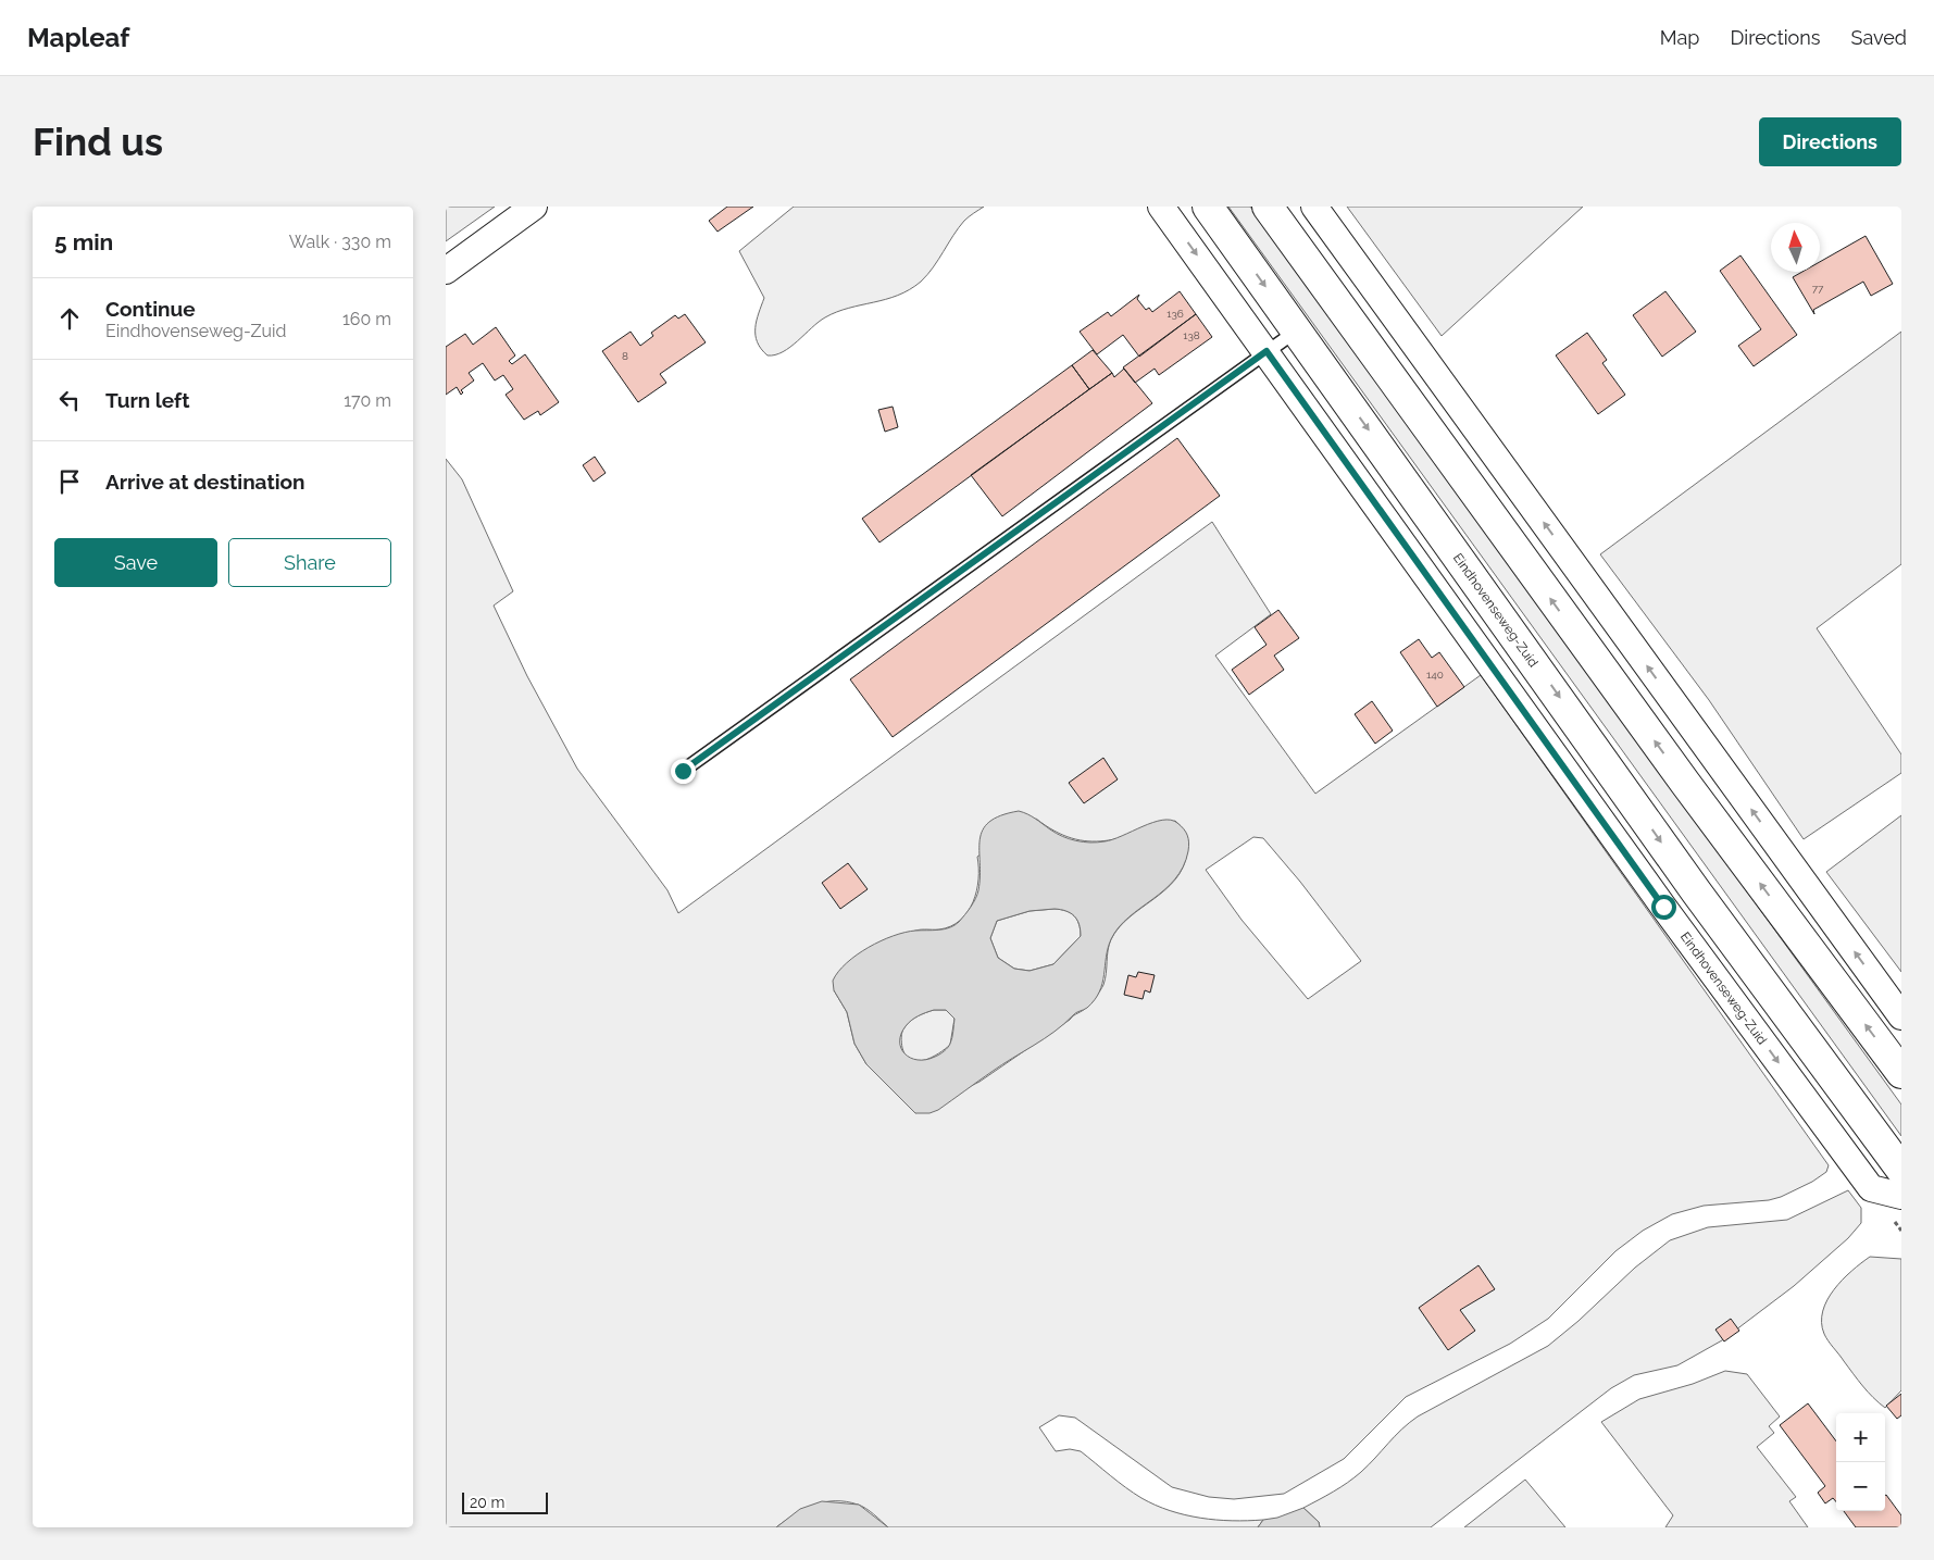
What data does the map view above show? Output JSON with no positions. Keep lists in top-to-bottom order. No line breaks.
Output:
{"streets":{"main road":["Eindhovenseweg-Zuid"]},"house_numbers":["77","136","138","8","140"],"scale_bar":"20 m","north":"top","page":{"header":"Mapleaf","nav":["Map","Directions","Saved"],"buttons":["Directions",["Save","Share"]],"title":"Find us","heading":["5 min","Walk · 330 m"],"list":[["Continue","Eindhovenseweg-Zuid","160 m"],["Turn left","170 m"],"Arrive at destination"],"map_buttons":["+","−"],"scale":"20 m"}}
